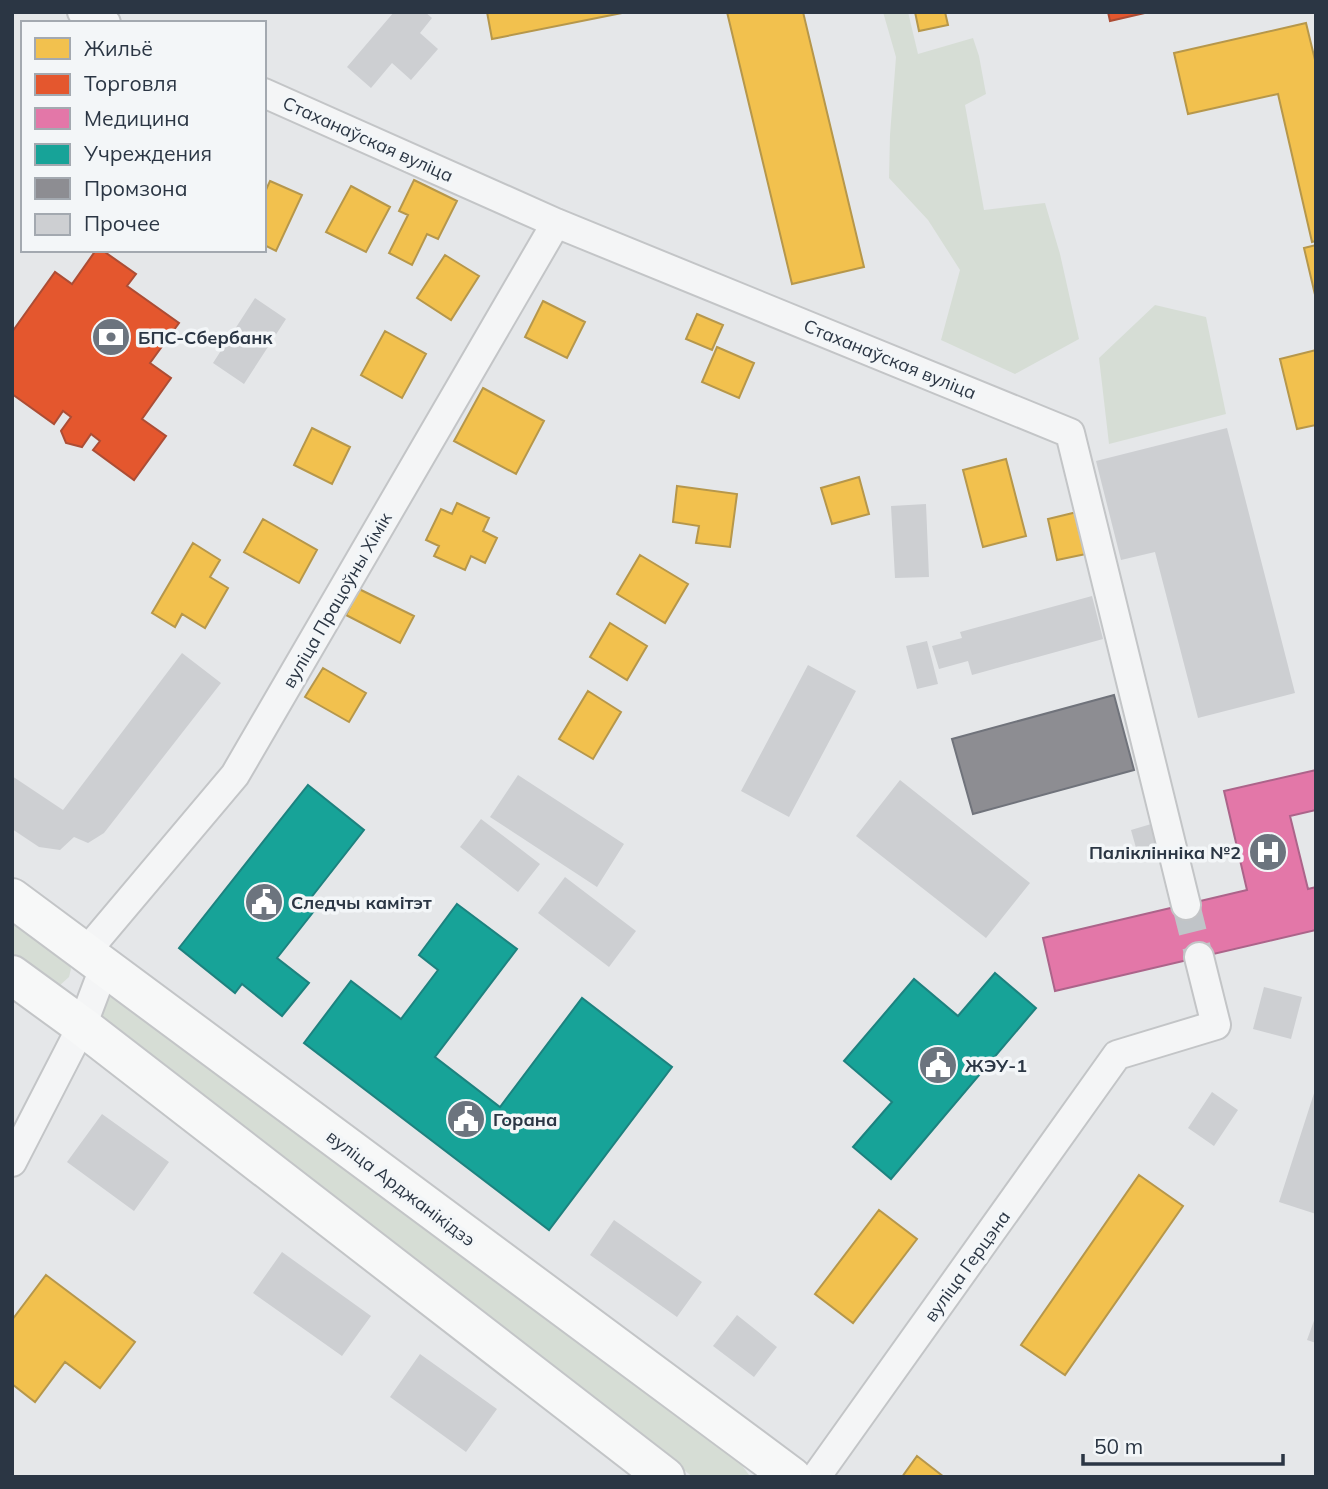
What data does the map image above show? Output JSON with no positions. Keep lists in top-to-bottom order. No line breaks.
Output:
{"streets":{"main road":["вуліца Арджанікідзэ"],"street":["Стаханаўская вуліца","вуліца Працоўны Хімік","вуліца Герцэна"]},"crossings":[["Стаханаўская вуліца","вуліца Працоўны Хімік"],["вуліца Працоўны Хімік","вуліца Арджанікідзэ"]],"places":{"bank":["БПС-Сбербанк"],"hospital":["Паліклінніка №2"],"public building":["Следчы камітэт","ЖЭУ-1","Горана"]},"legend":["Жильё","Торговля","Медицина","Учреждения","Промзона","Прочее"],"scale_bar":"50 m"}
